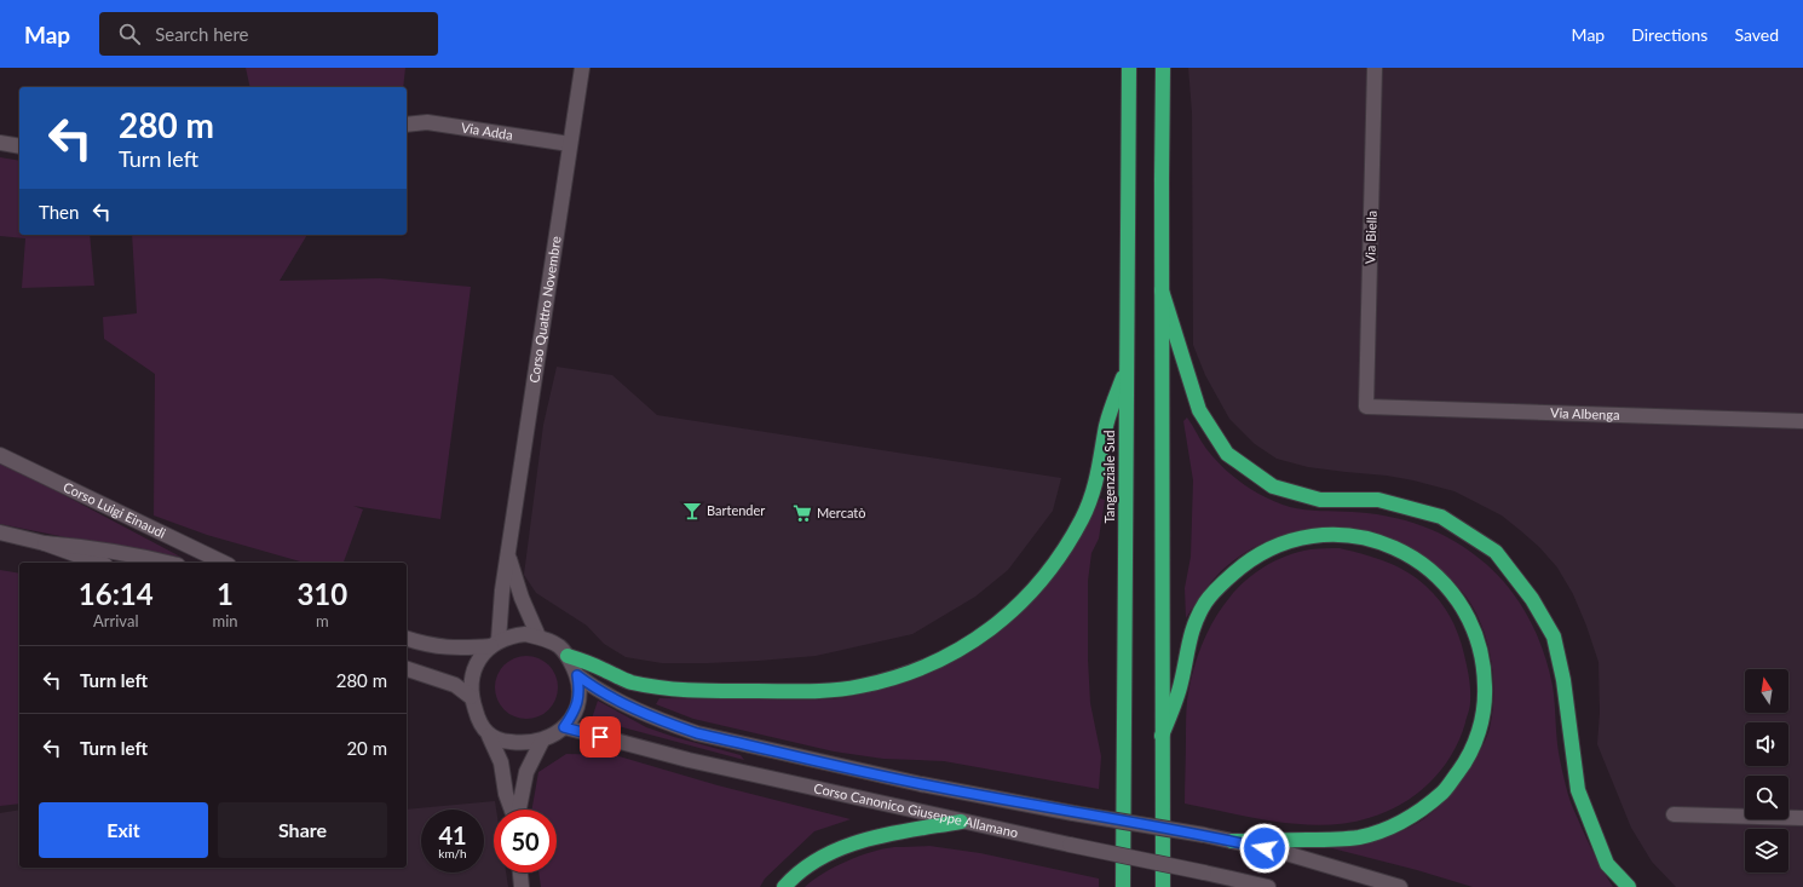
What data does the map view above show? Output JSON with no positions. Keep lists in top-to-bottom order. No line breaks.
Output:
{"streets":{"highway":["Tangenziale Sud"],"main road":["Via Adda","Via Biella","Corso Quattro Novembre","Via Albenga","Corso Luigi Einaudi","Corso Canonico Giuseppe Allamano"]},"crossings":[["Via Adda","Corso Quattro Novembre"],["Via Biella","Via Albenga"],["Corso Quattro Novembre","Corso Canonico Giuseppe Allamano"]],"places":{"bar":["Bartender"],"supermarket":["Mercatò"]},"north":"top","page":{"header":"Map","search":"Search here","nav":["Map","Directions","Saved"],"turn":["280 m","Turn left"],"then":"Then","eta":["16:14","Arrival","1","min","310","m"],"list":[{"name":"Turn left","value":"280 m"},{"name":"Turn left","value":"20 m"}],"buttons":["Exit","Share"],"speed":"41 km/h","limit":"50"}}
